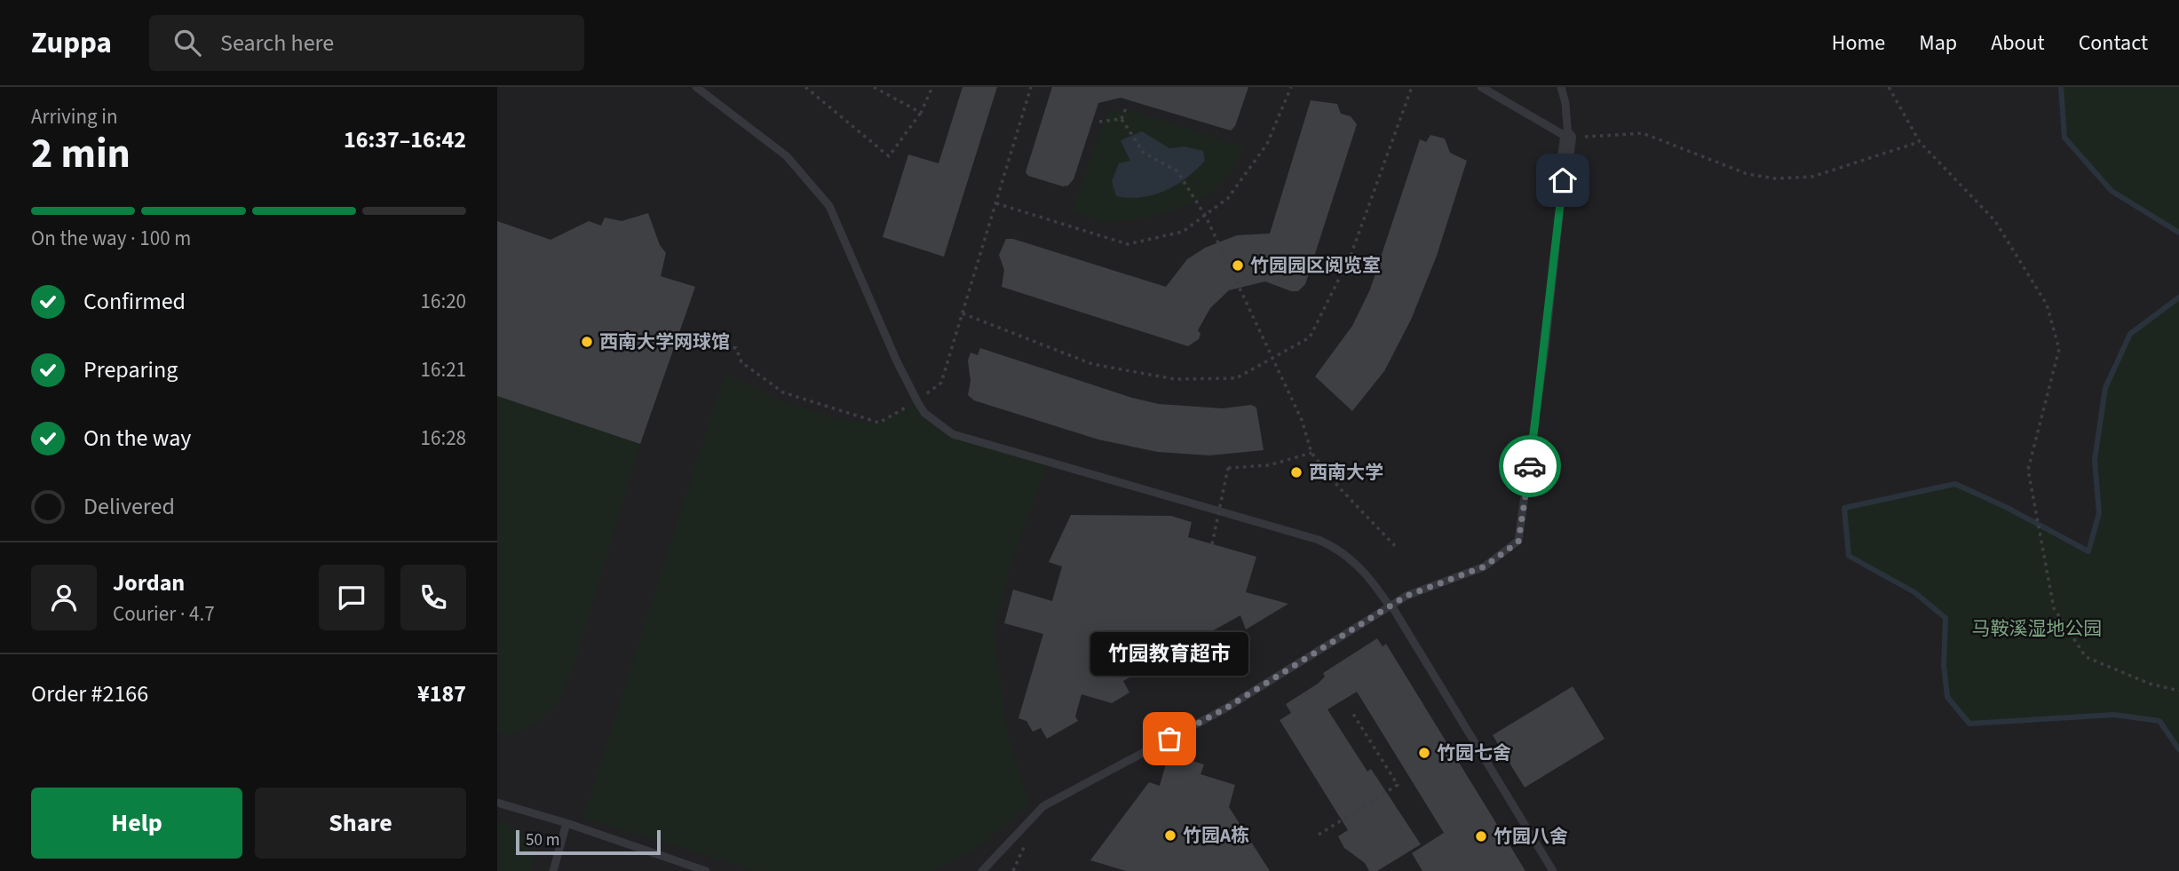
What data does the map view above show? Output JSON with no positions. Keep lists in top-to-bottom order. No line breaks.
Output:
{"parks":["马鞍溪湿地公园"],"places":["竹园园区阅览室","西南大学网球馆","西南大学","竹园教育超市","竹园七舍","竹园A栋","竹园八舍"],"scale_bar":"50 m","page":{"header":"Zuppa","search":"Search here","nav":["Home","Map","About","Contact"],"heading":["2 min","Arriving in","16:37–16:42"],"panel":["Jordan","Courier · 4.7","Order #2166","¥187"],"bar":"On the way · 100 m","list":[["Confirmed","16:20"],["Preparing","16:21"],["On the way","16:28"],"Delivered"],"bubble":"竹园教育超市","buttons":["Help","Share"],"scale":"50 m"}}
